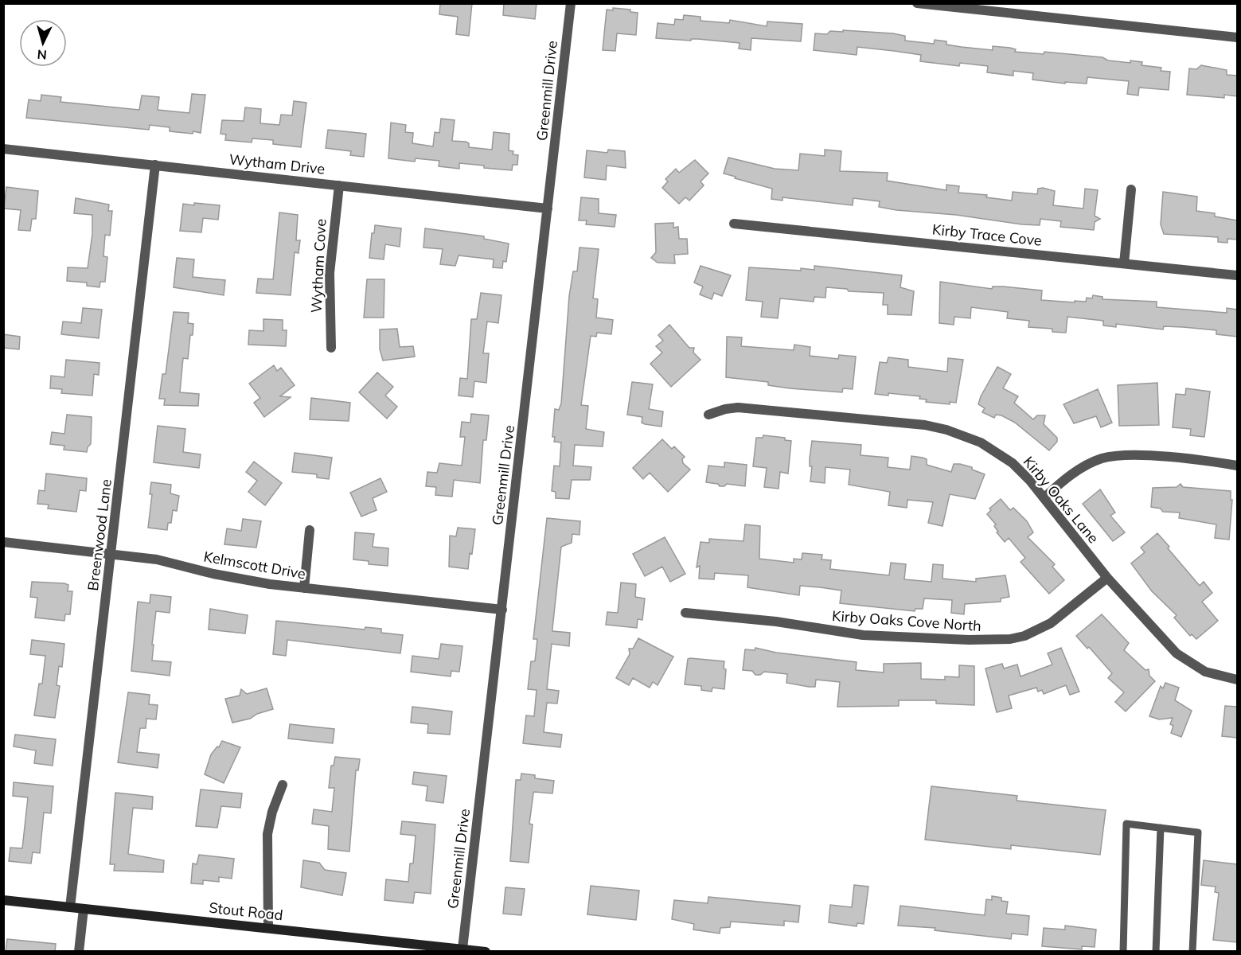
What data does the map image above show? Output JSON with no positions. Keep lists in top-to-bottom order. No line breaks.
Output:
{"streets":{"street":["Greenmill Drive","Wytham Drive","Kirby Trace Cove","Wytham Cove","Kirby Oaks Lane","Breenwood Lane","Kelmscott Drive","Kirby Oaks Cove North","Stout Road"]},"crossings":[["Greenmill Drive","Wytham Drive"],["Greenmill Drive","Kelmscott Drive"],["Greenmill Drive","Stout Road"],["Wytham Drive","Wytham Cove"],["Wytham Drive","Breenwood Lane"],["Kirby Oaks Lane","Kirby Oaks Cove North"],["Breenwood Lane","Kelmscott Drive"],["Breenwood Lane","Stout Road"]],"north":"bottom"}
